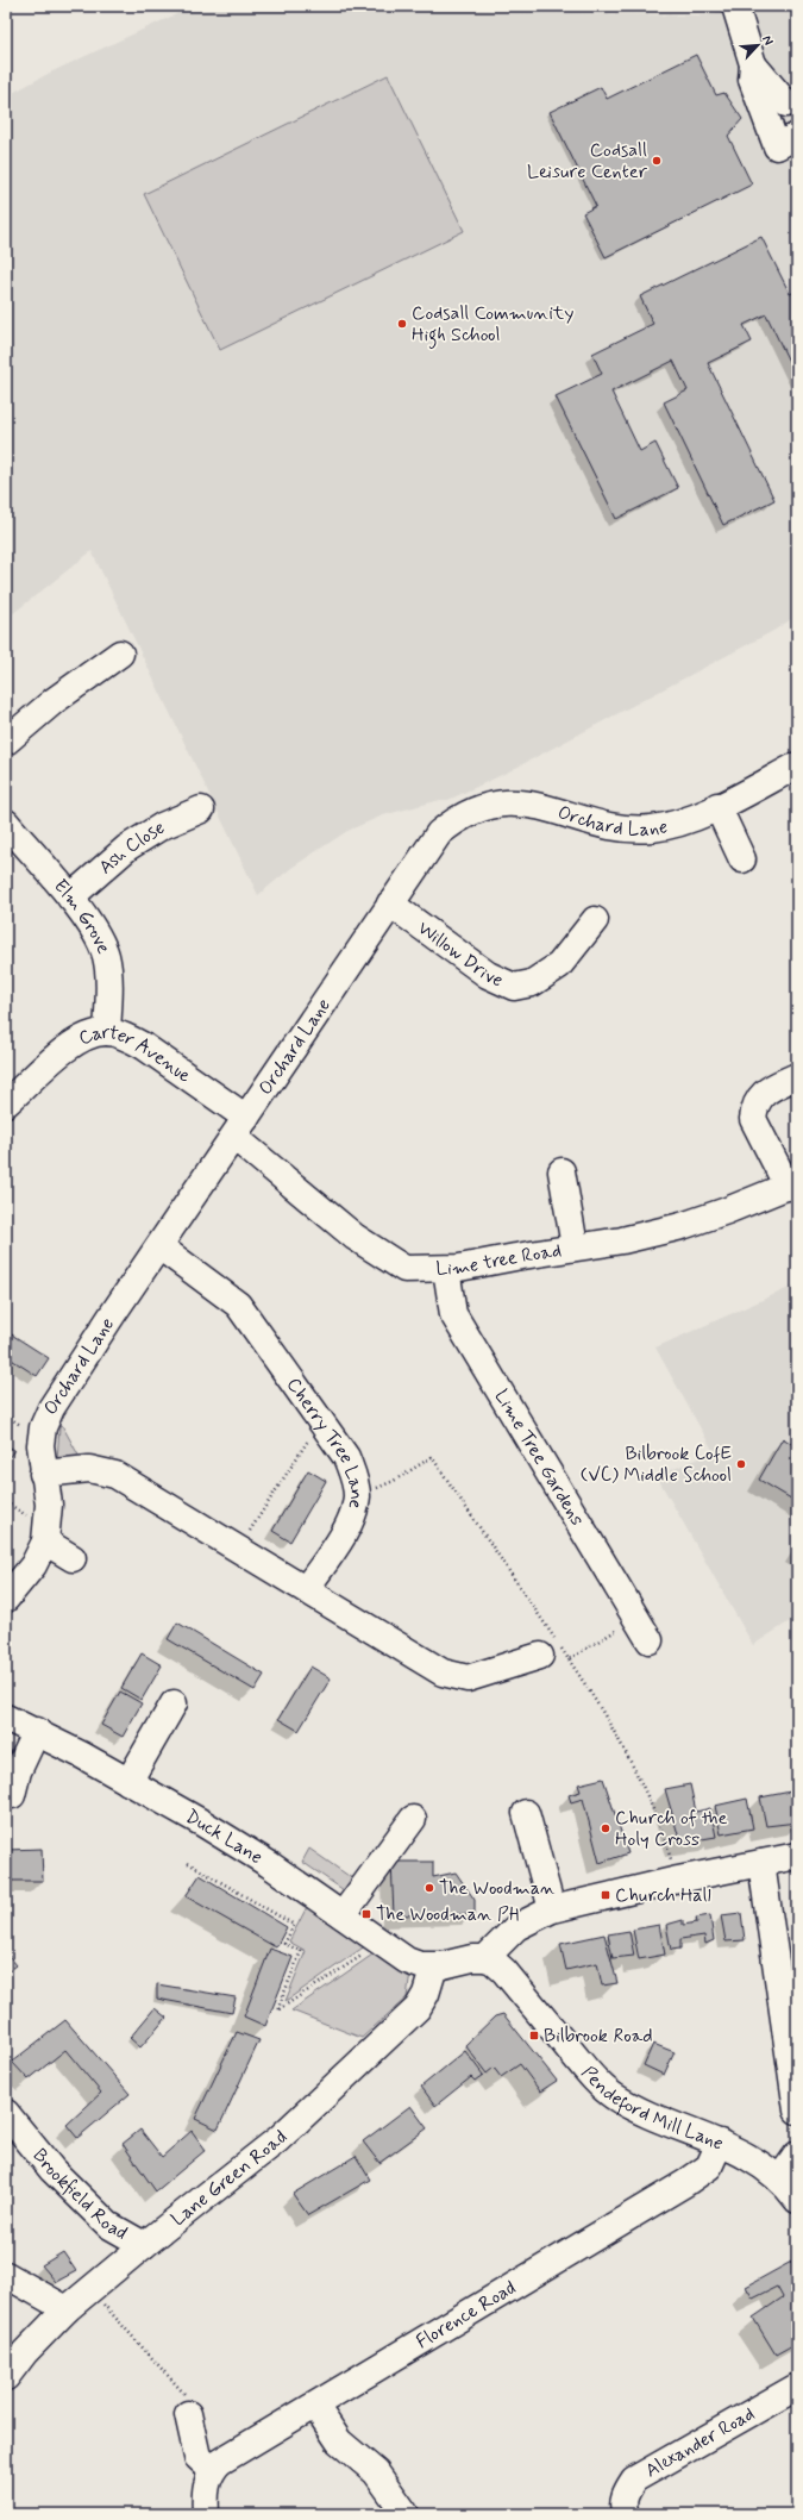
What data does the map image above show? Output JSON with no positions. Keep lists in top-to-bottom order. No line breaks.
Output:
{"streets":{"street":["Orchard Lane","Ash Close","Elm Grove","Willow Drive","Carter Avenue","Lime tree Road","Cherry Tree Lane","Lime Tree Gardens","Duck Lane","Pendeford Mill Lane","Lane Green Road","Brookfield Road","Florence Road","Alexander Road"]},"crossings":[["Orchard Lane","Willow Drive"],["Orchard Lane","Carter Avenue"],["Orchard Lane","Lime tree Road"],["Orchard Lane","Cherry Tree Lane"],["Ash Close","Elm Grove"],["Elm Grove","Carter Avenue"],["Carter Avenue","Lime tree Road"],["Lime tree Road","Lime Tree Gardens"],["Duck Lane","Lane Green Road"],["Pendeford Mill Lane","Florence Road"],["Lane Green Road","Brookfield Road"]],"places":{"other":["Codsall Leisure Center","Codsall Community High School","Bilbrook CofE (VC) Middle School","Church of the Holy Cross","The Woodman"],"transit":["Church Hall","The Woodman PH","Bilbrook Road"]},"north":"top right"}
